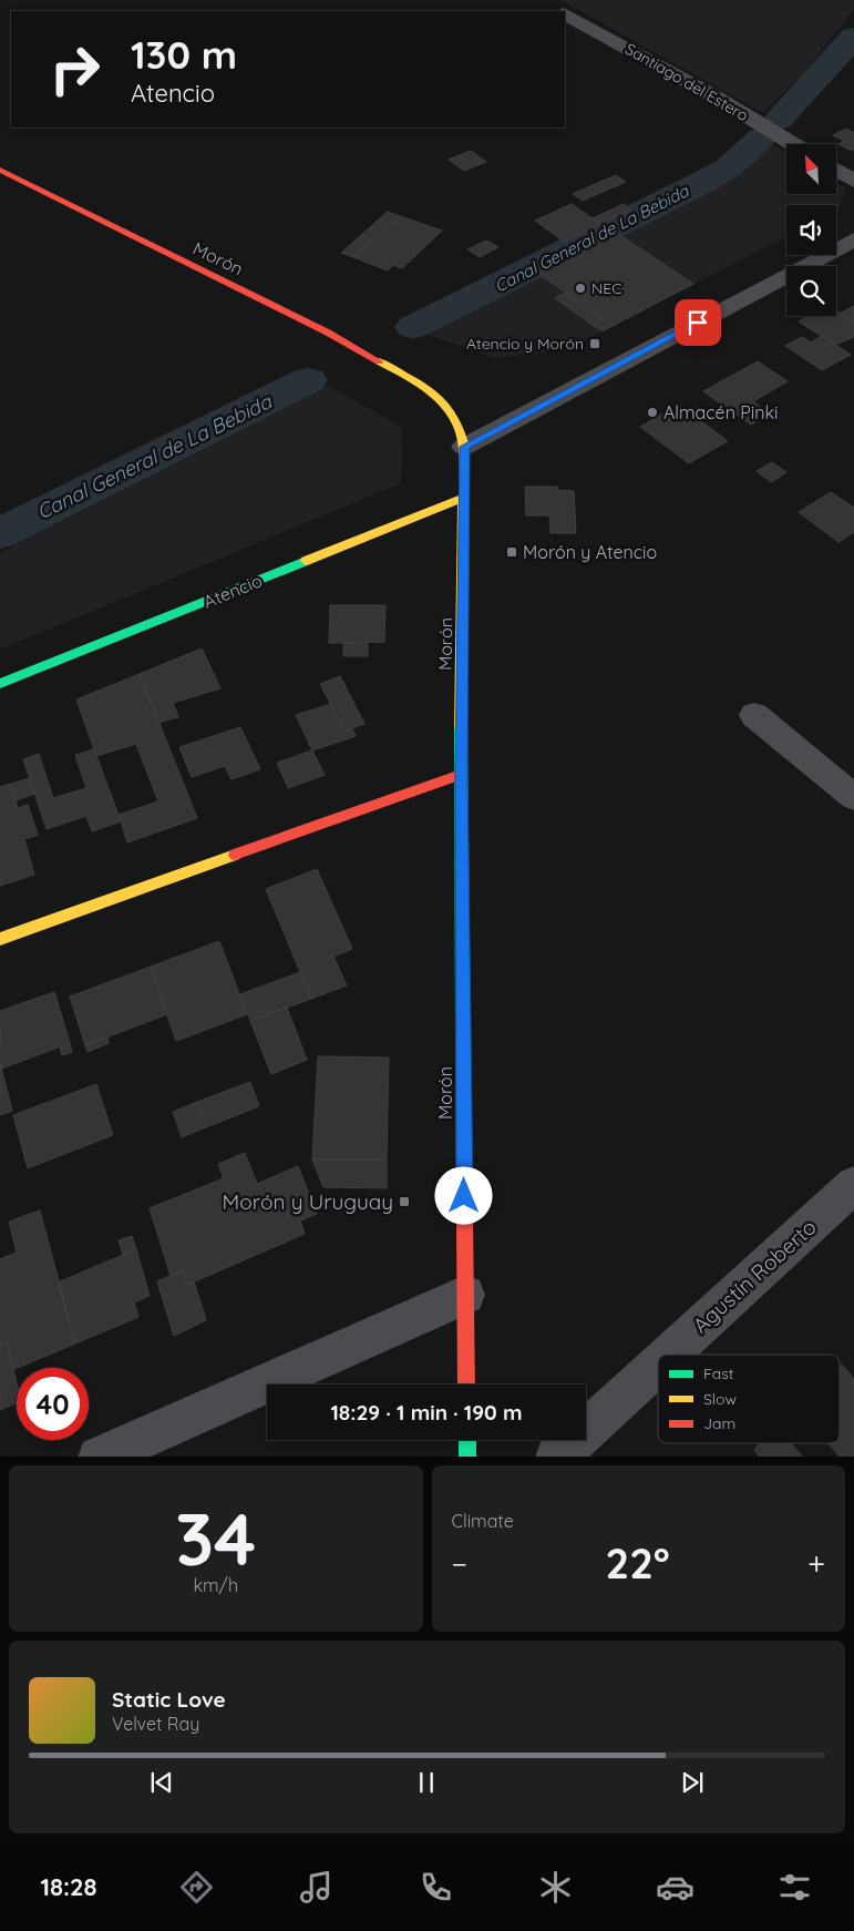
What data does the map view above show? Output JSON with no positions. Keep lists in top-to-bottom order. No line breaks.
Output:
{"streets":{"street":["Santiago del Estero","Morón","Atencio","Agustín Roberto"]},"crossings":[["Morón","Atencio"]],"water":["Canal General de La Bebida"],"places":{"other":["NEC","Almacén Pinki"],"transit":["Atencio y Morón","Morón y Atencio","Morón y Uruguay"]},"legend":["Fast","Slow","Jam"],"north":"top left","page":{"turn":["130 m","Atencio"],"limit":"40","trip":"18:29 · 1 min · 190 m","tile":[["34","km/h"],"Climate"],"heat":["−","22°","+"],"song":["Static Love","Velvet Ray"],"tabs":"18:28"}}
